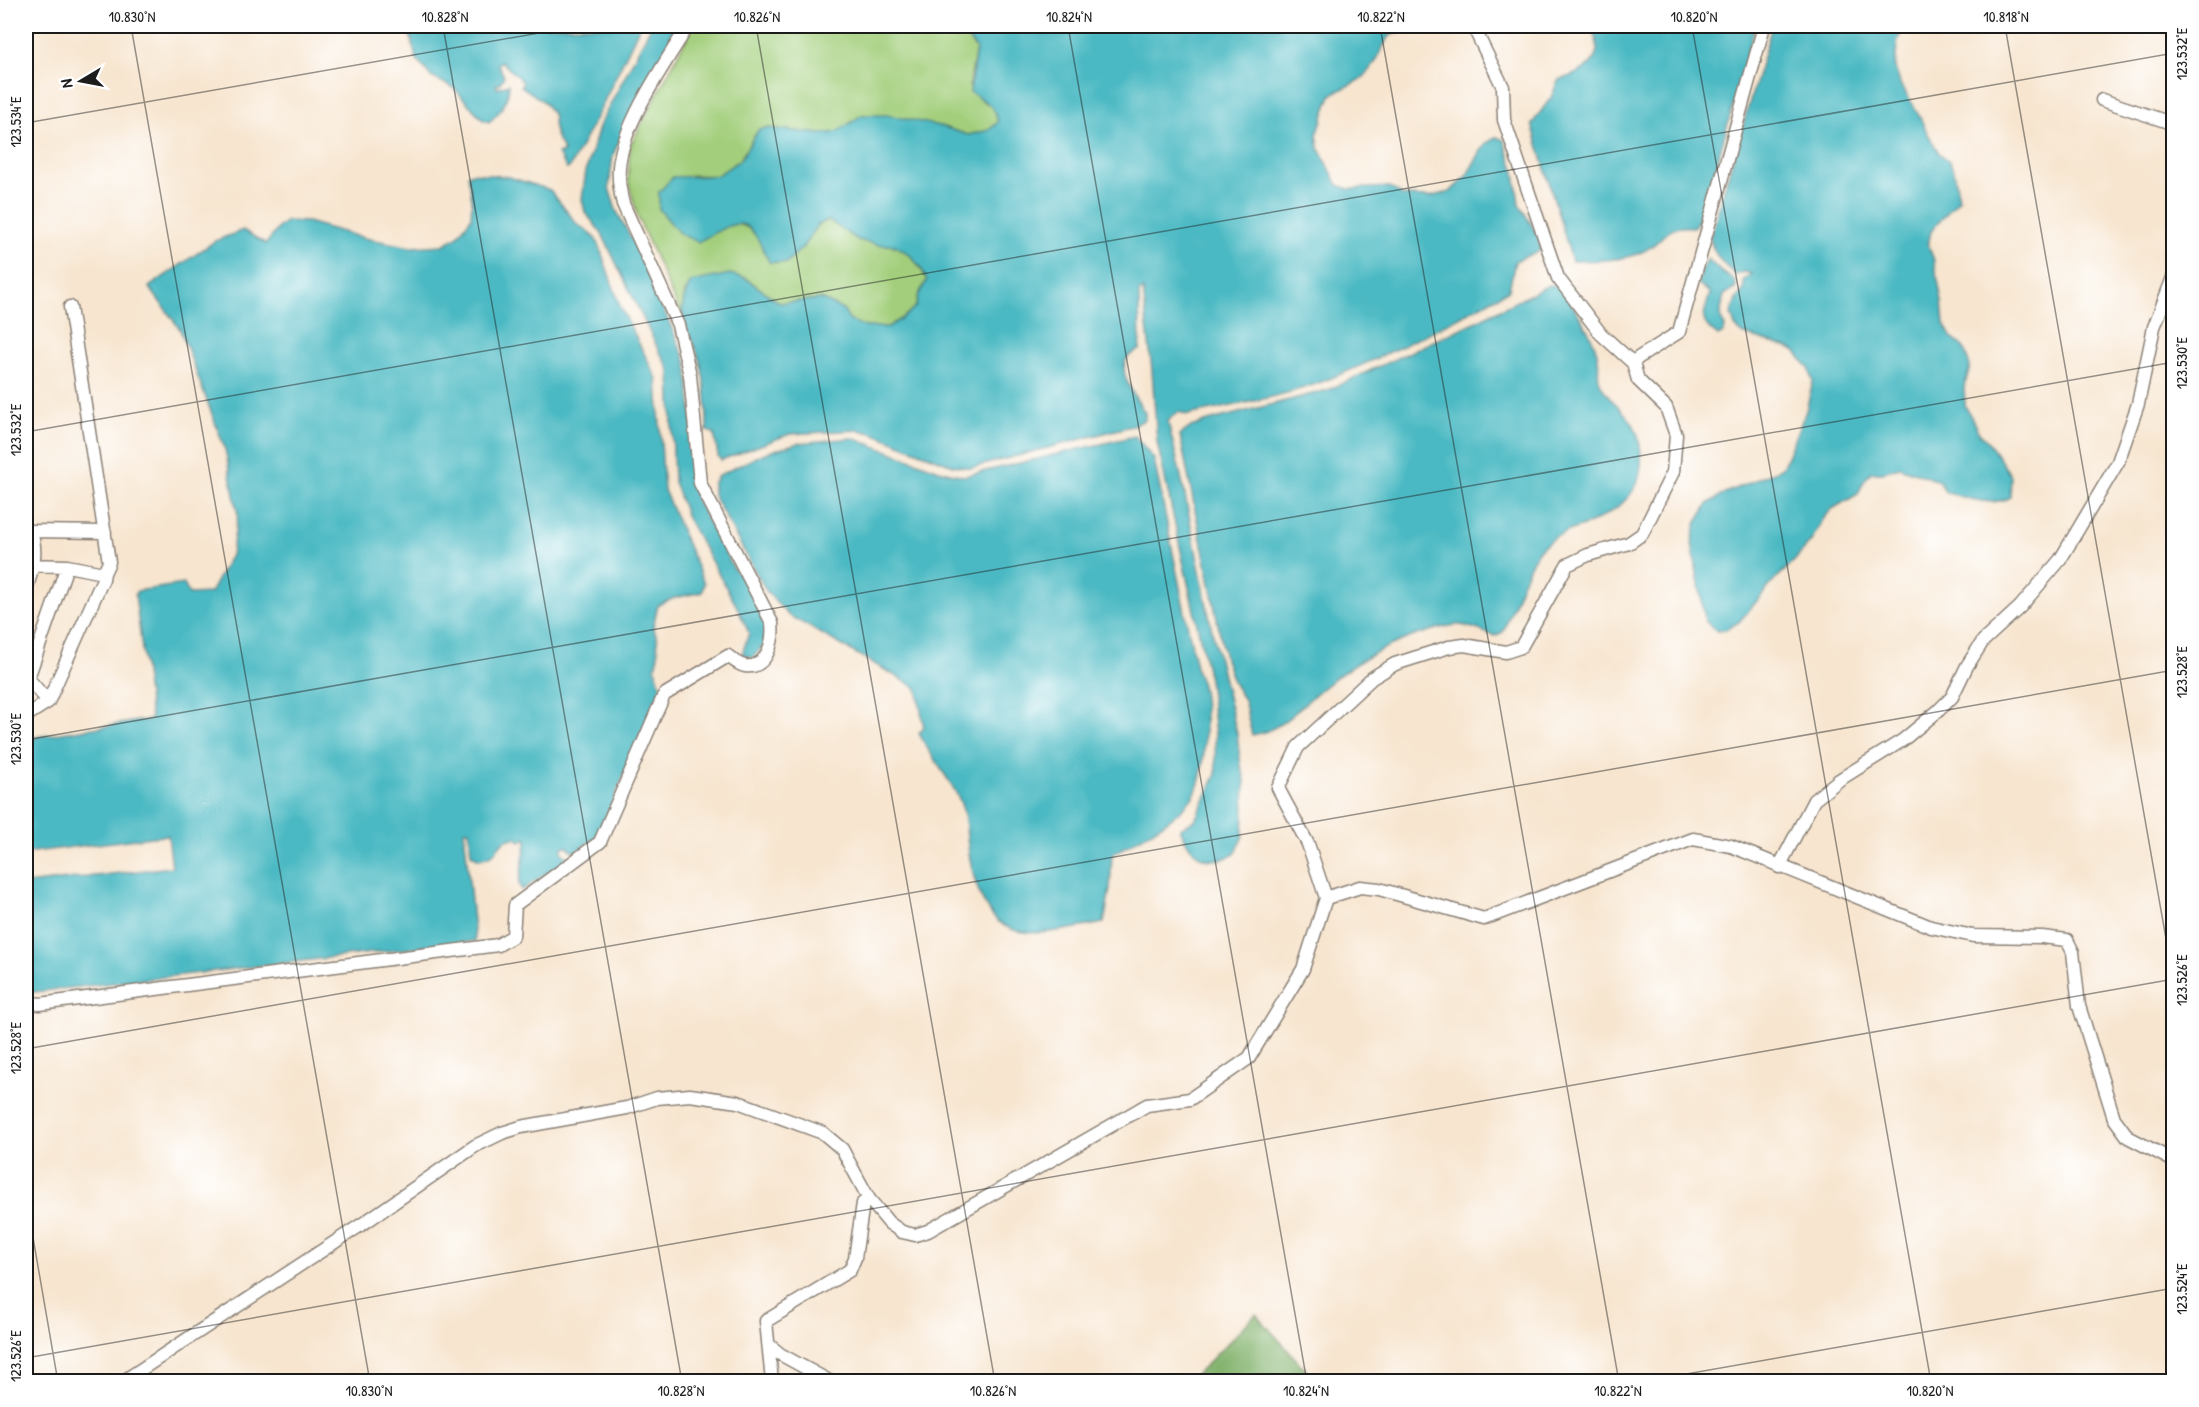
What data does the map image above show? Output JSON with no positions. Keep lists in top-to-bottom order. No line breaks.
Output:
{"north":"left","coordinates":["10.830°N","10.828°N","10.826°N","10.824°N","10.822°N","10.820°N","10.818°N","123.532°E","123.534°E","123.530°E","123.528°E","123.526°E","123.524°E"]}
